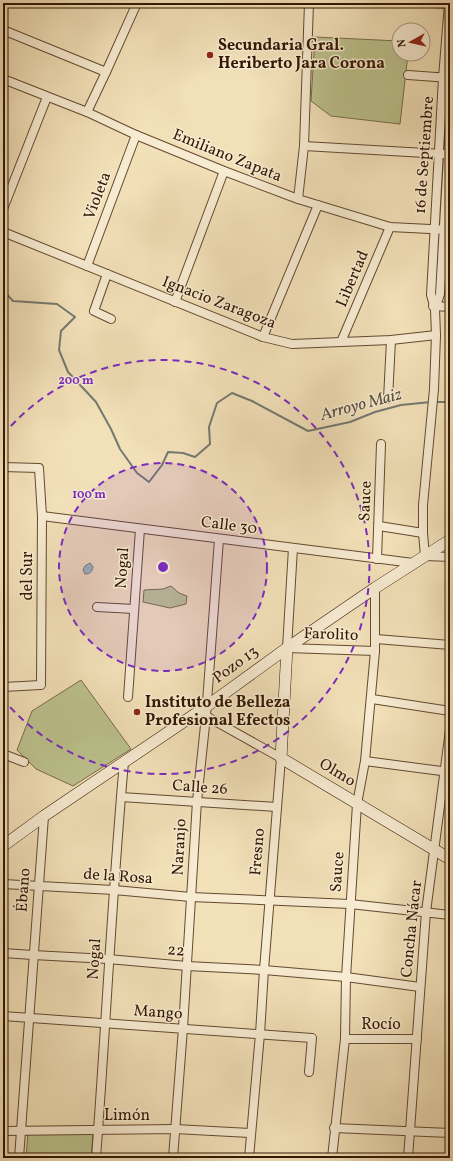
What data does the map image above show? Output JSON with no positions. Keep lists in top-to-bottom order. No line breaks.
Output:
{"streets":{"main road":["Pozo 13","Olmo","Fresno"],"street":["16 de Septiembre","Emiliano Zapata","Violeta","Libertad","Ignacio Zaragoza","Sauce","Calle 30","Nogal","del Sur","Farolito","Calle 26","Naranjo","de la Rosa","Ébano","Concha Nácar","22","Mango","Rocío","Limón"]},"crossings":[["16 de Septiembre","Emiliano Zapata"],["16 de Septiembre","Ignacio Zaragoza"],["16 de Septiembre","Pozo 13"],["Emiliano Zapata","Violeta"],["Emiliano Zapata","Libertad"],["Violeta","Ignacio Zaragoza"],["Libertad","Ignacio Zaragoza"],["Sauce","Calle 30"],["Sauce","Farolito"],["Sauce","Pozo 13"],["Sauce","Olmo"],["Sauce","de la Rosa"],["Sauce","22"],["Sauce","Rocío"],["Calle 30","Nogal"],["Calle 30","del Sur"],["Calle 30","Pozo 13"],["Calle 30","Naranjo"],["Calle 30","Fresno"],["Nogal","Pozo 13"],["Nogal","Calle 26"],["Nogal","de la Rosa"],["Nogal","22"],["Nogal","Mango"],["Nogal","Limón"],["Farolito","Pozo 13"],["Farolito","Fresno"],["Pozo 13","Olmo"],["Pozo 13","Naranjo"],["Pozo 13","Fresno"],["Pozo 13","Ébano"],["Olmo","Naranjo"],["Olmo","Fresno"],["Olmo","Concha Nácar"],["Calle 26","Naranjo"],["Calle 26","Fresno"],["Naranjo","de la Rosa"],["Naranjo","22"],["Naranjo","Mango"],["Naranjo","Limón"],["Fresno","de la Rosa"],["Fresno","22"],["Fresno","Mango"],["Fresno","Limón"],["de la Rosa","Ébano"],["de la Rosa","Concha Nácar"],["Ébano","22"],["Ébano","Mango"],["Ébano","Limón"],["Concha Nácar","22"],["Concha Nácar","Rocío"]],"water":["Arroyo Maiz"],"places":["Secundaria Gral. Heriberto Jara Corona","Instituto de Belleza Profesional Efectos"],"north":"left","rings":["200 m","100 m"]}
